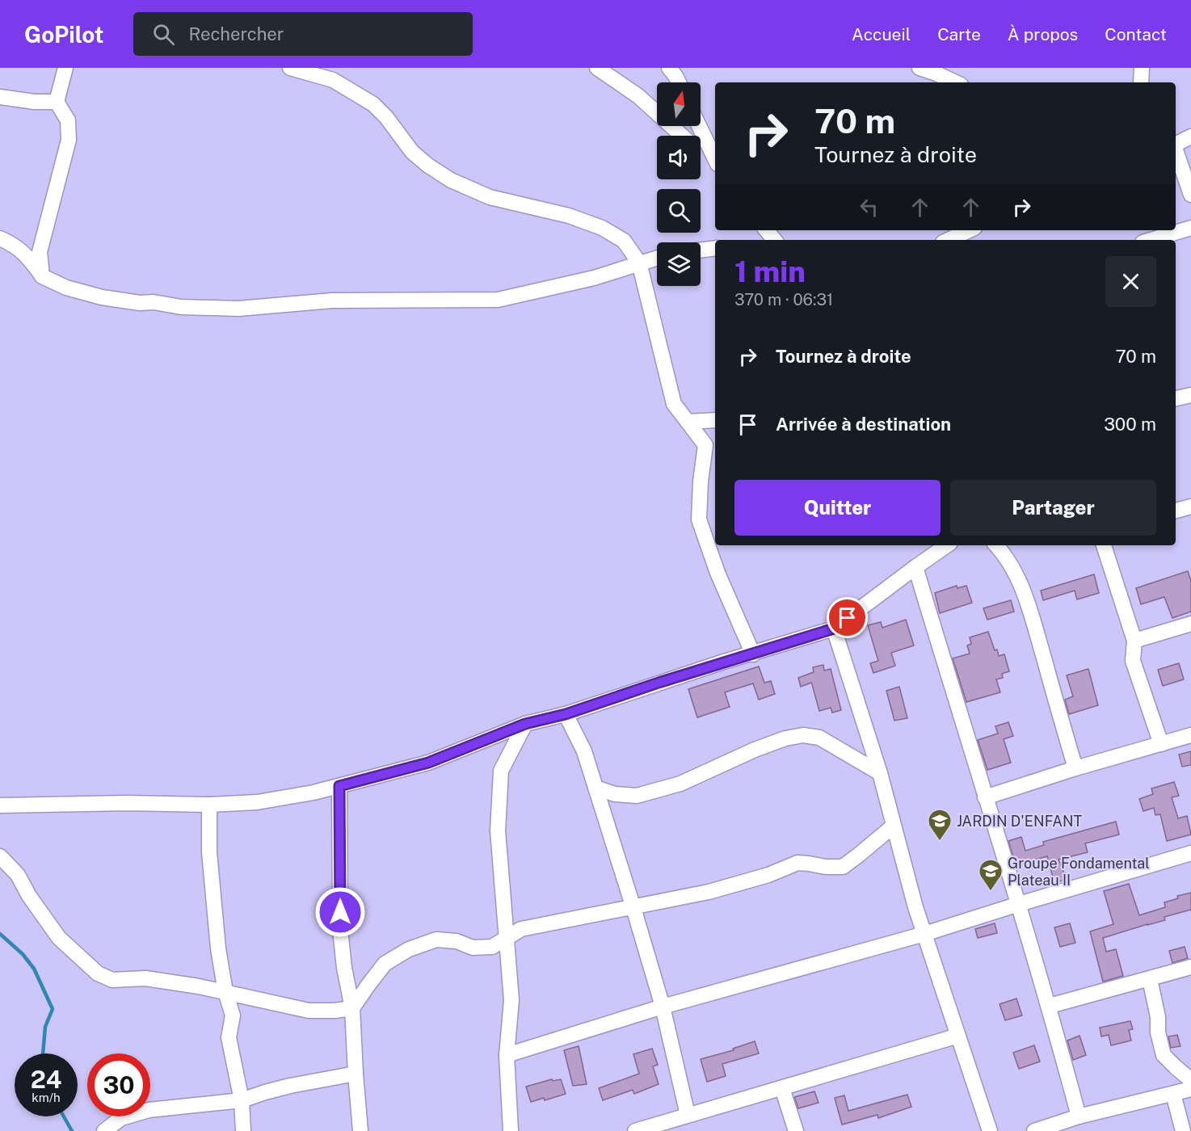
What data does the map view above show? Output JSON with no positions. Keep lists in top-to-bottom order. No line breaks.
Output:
{"places":{"school or university":["JARDIN D'ENFANT","Groupe Fondamental Plateau II"]},"north":"top","page":{"header":"GoPilot","search":"Rechercher","nav":["Accueil","Carte","À propos","Contact"],"turn":["70 m","Tournez à droite"],"heading":["1 min","370 m · 06:31"],"list":[{"name":"Tournez à droite","value":"70 m"},{"name":"Arrivée à destination","value":"300 m"}],"buttons":["Quitter","Partager"],"speed":"24 km/h","limit":"30"}}
